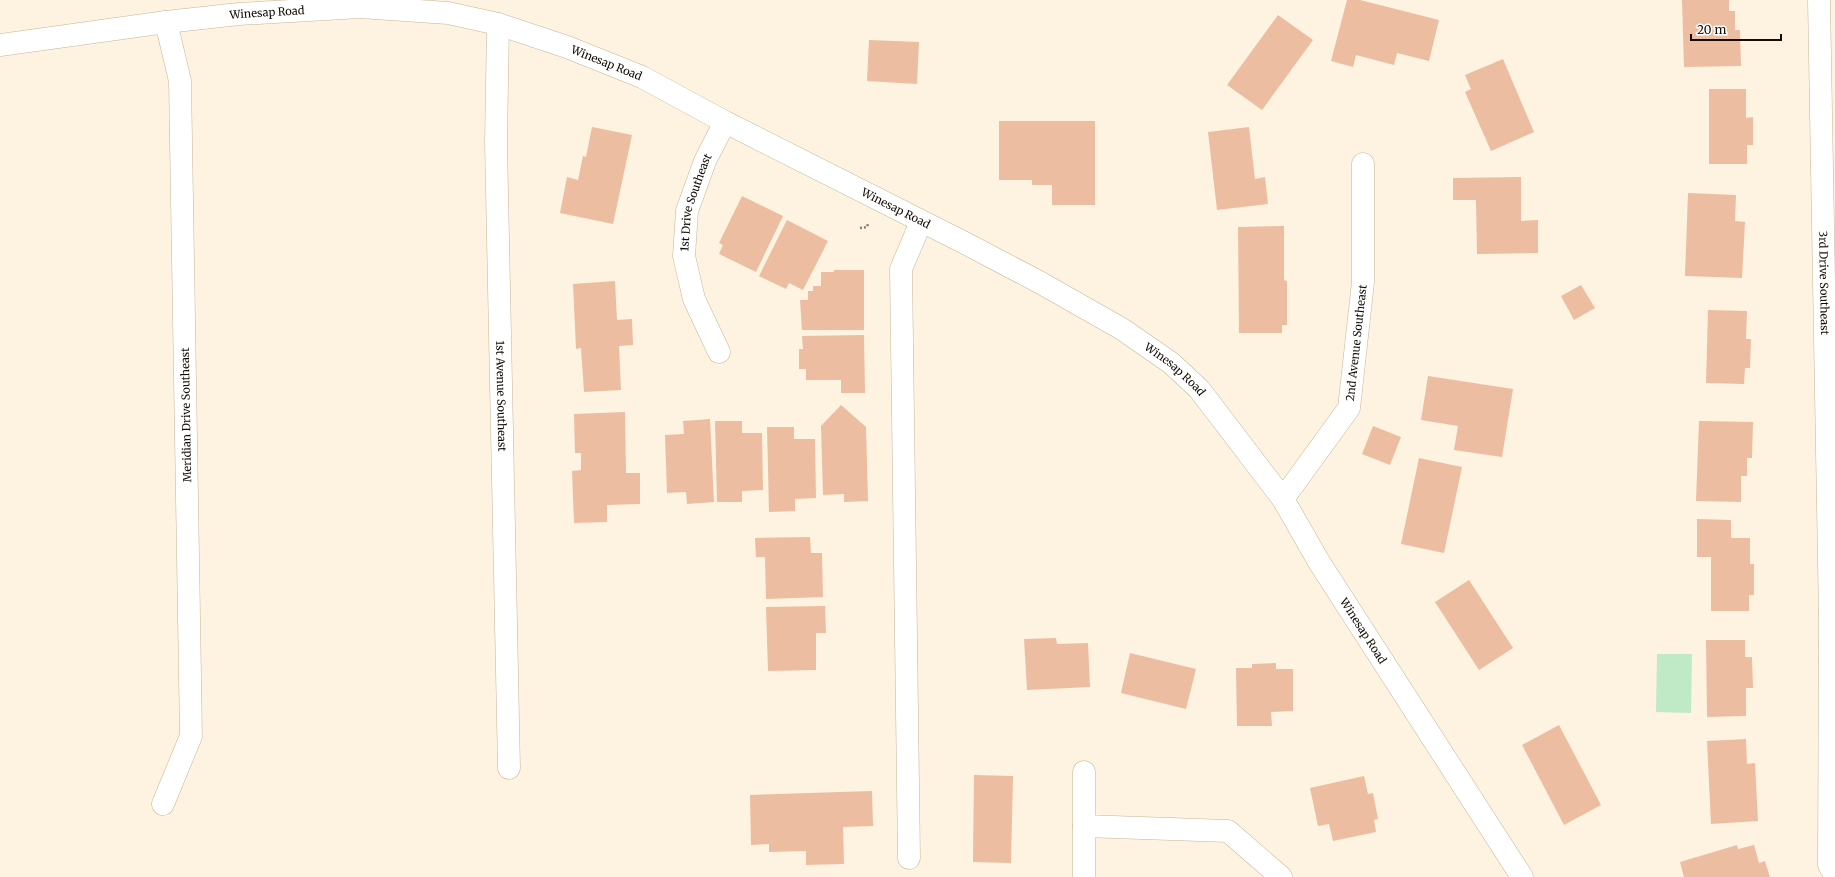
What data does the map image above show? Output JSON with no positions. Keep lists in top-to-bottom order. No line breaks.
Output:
{"streets":{"street":["Winesap Road","1st Drive Southeast","3rd Drive Southeast","2nd Avenue Southeast","1st Avenue Southeast","Meridian Drive Southeast"]},"crossings":[["Winesap Road","1st Drive Southeast"],["Winesap Road","2nd Avenue Southeast"],["Winesap Road","1st Avenue Southeast"],["Winesap Road","Meridian Drive Southeast"]],"scale_bar":"20 m"}
